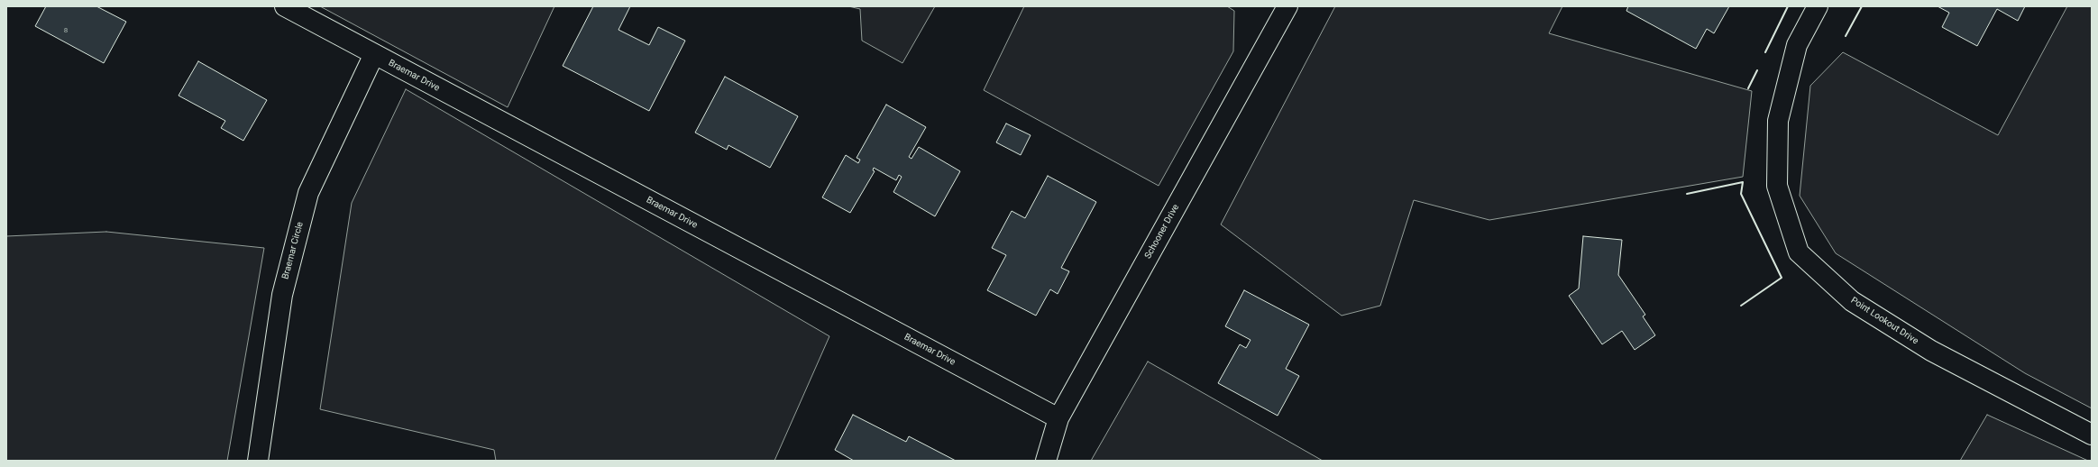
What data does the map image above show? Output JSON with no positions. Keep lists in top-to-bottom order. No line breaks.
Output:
{"streets":{"street":["Braemar Drive","Schooner Drive","Braemar Circle","Point Lookout Drive"]},"crossings":[["Braemar Drive","Schooner Drive"],["Braemar Drive","Braemar Circle"]],"house_numbers":["8"]}
